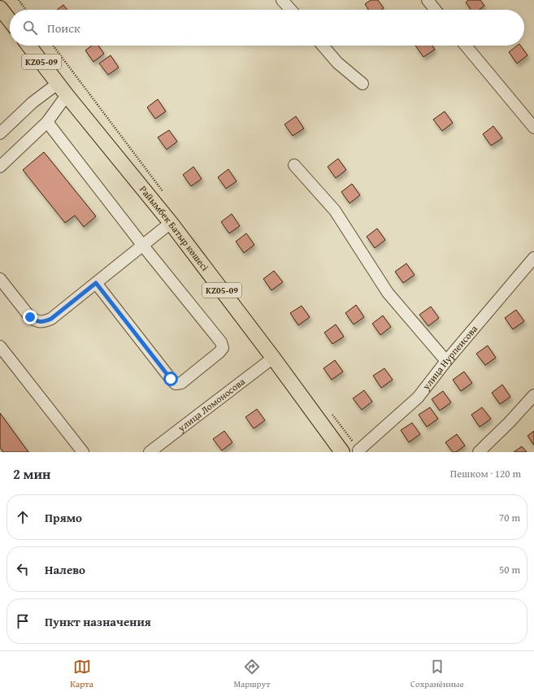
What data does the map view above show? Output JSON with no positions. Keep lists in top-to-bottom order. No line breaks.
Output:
{"streets":{"main road":["KZ05-09","Райымбек Батыр көшесі"],"street":["улица Нурпеисова","улица Ломоносова"]},"crossings":[["Райымбек Батыр көшесі","улица Ломоносова"]],"page":{"search":"Поиск","heading":["2 мин","Пешком · 120 m"],"list":[["Прямо","70 m"],["Налево","50 m"],"Пункт назначения"],"nav":["Карта","Маршрут","Сохранённые"]}}
